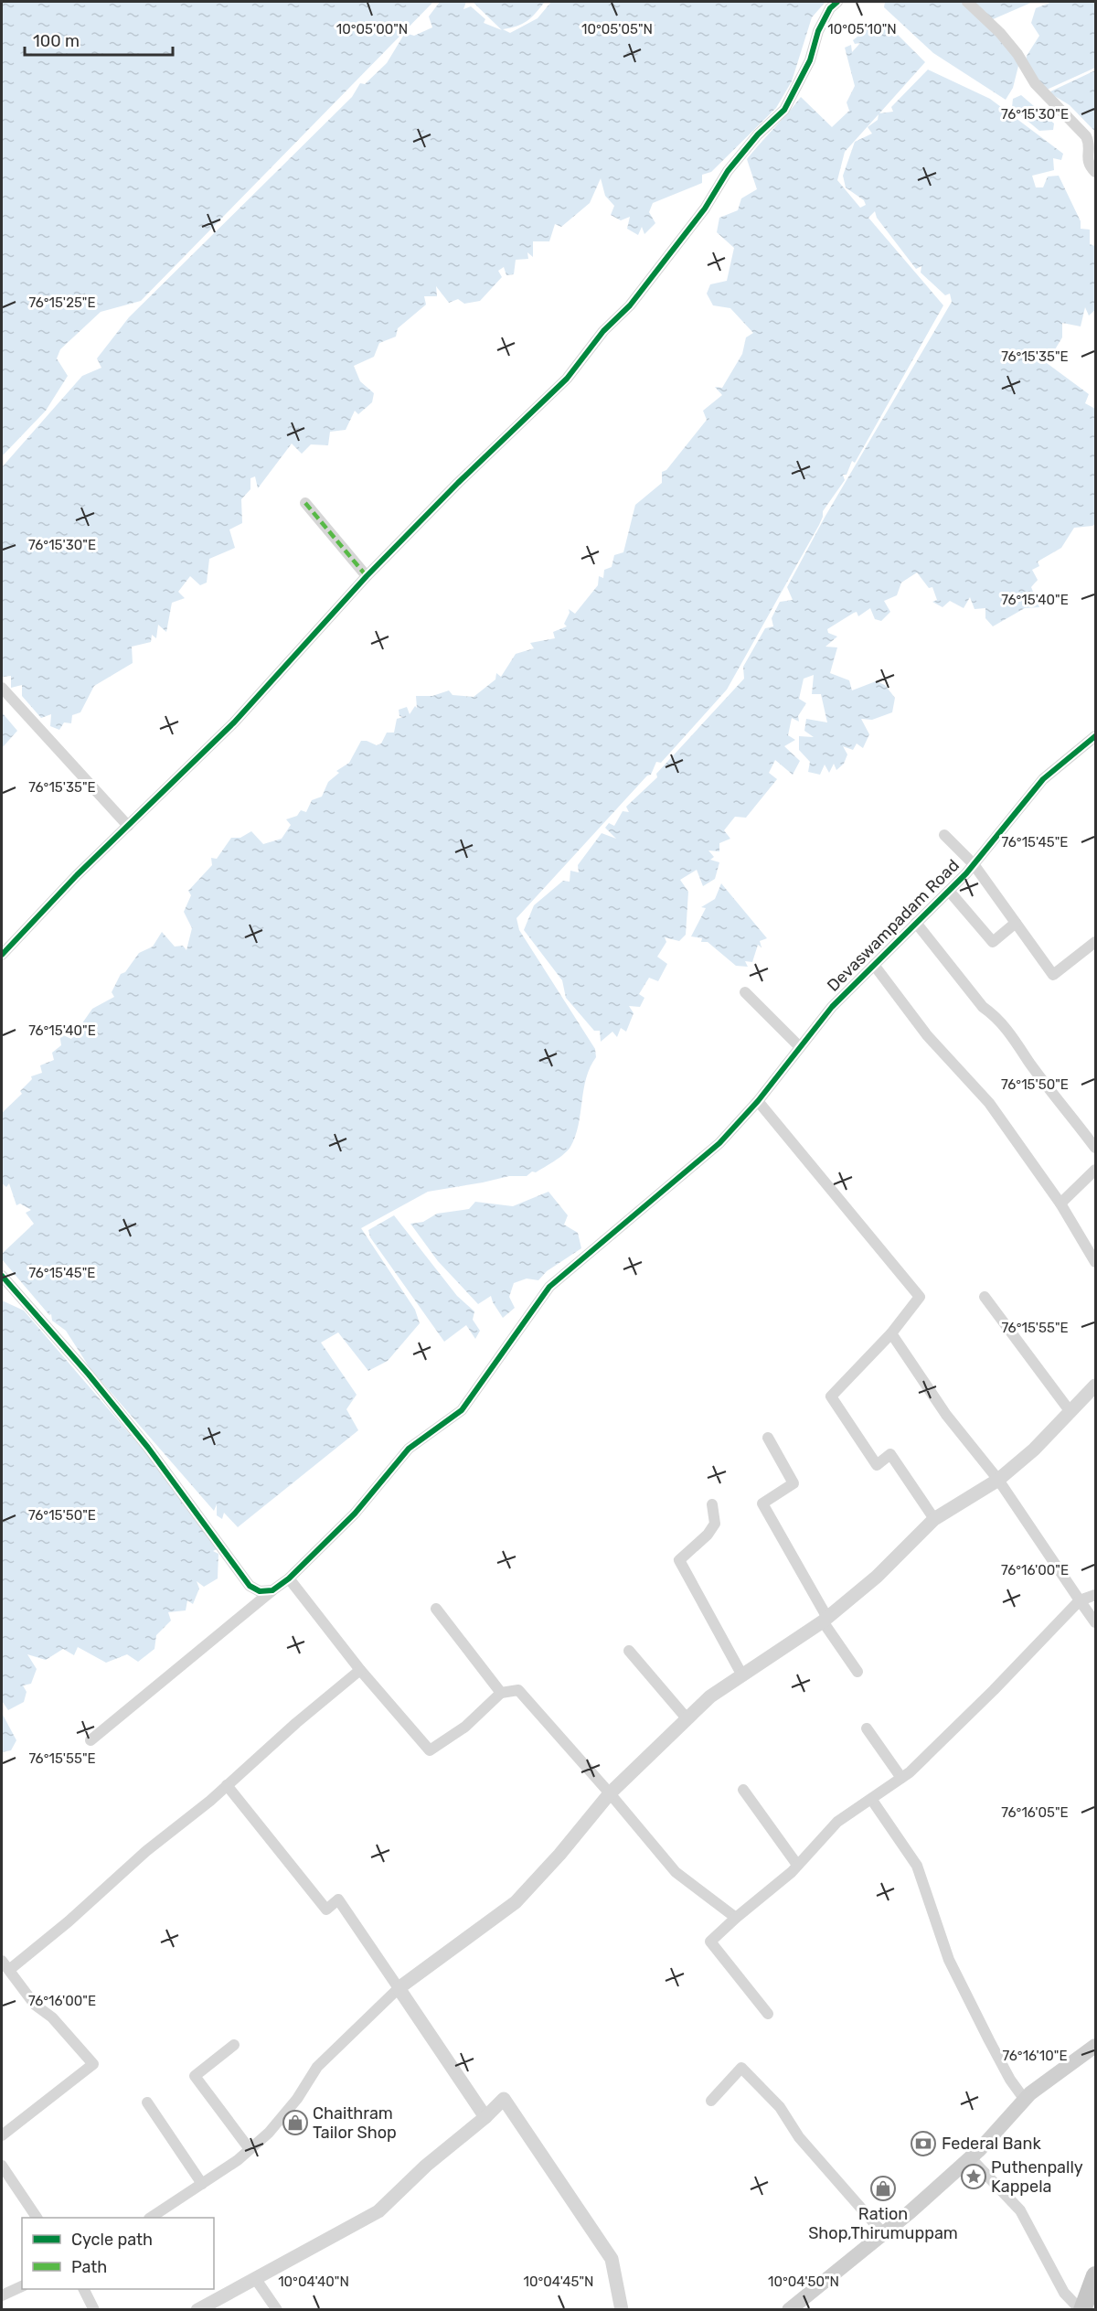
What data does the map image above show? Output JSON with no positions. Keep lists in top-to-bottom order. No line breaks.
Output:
{"streets":{"street":["Devaswampadam Road"]},"places":{"shop":["Chaithram Tailor Shop","Ration Shop,Thirumuppam"],"bank":["Federal Bank"],"place":["Puthenpally Kappela"]},"legend":["Cycle path","Path"],"scale_bar":"100 m","coordinates":["10°05'00\"N","10°05'05\"N","10°05'10\"N","76°15'30\"E","76°15'25\"E","76°15'35\"E","76°15'40\"E","76°15'45\"E","76°15'50\"E","76°15'55\"E","76°16'00\"E","76°16'05\"E","76°16'10\"E","10°04'40\"N","10°04'45\"N","10°04'50\"N"]}
